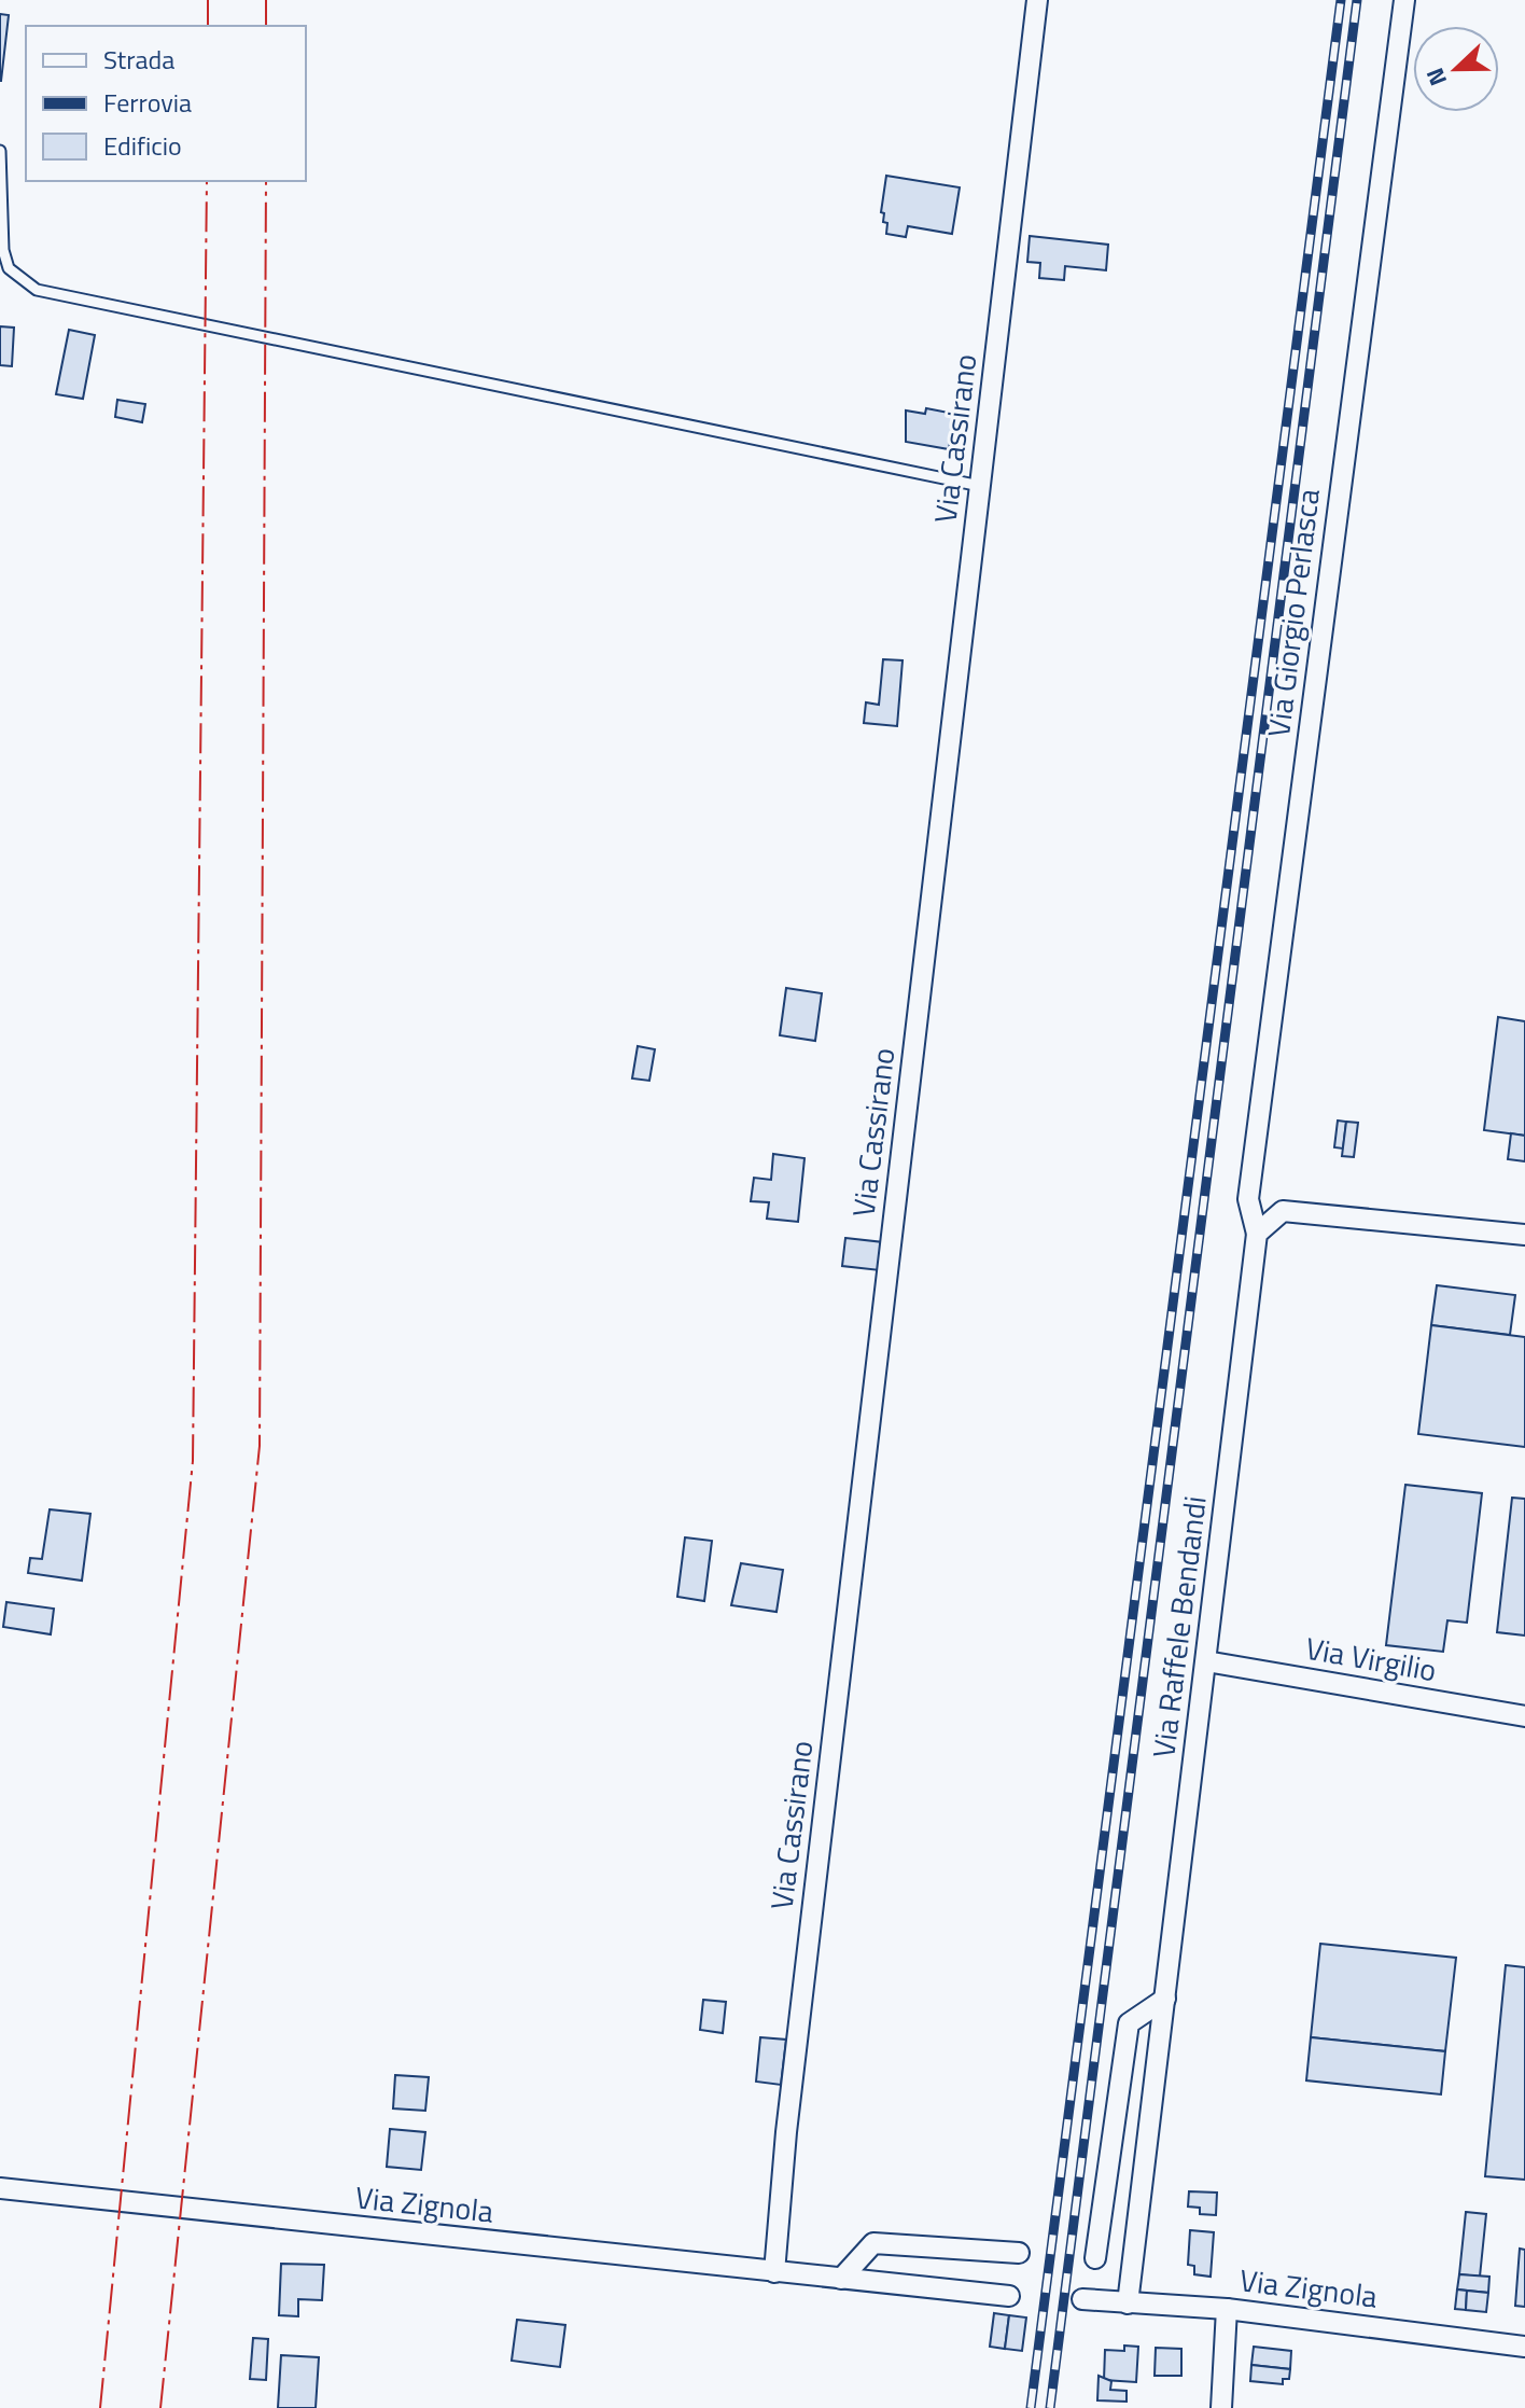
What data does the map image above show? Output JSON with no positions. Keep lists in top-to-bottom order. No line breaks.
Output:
{"streets":{"street":["Via Cassirano","Via Giorgio Perlasca","Via Raffele Bendandi","Via Virgilio","Via Zignola"]},"crossings":[["Via Cassirano","Via Zignola"],["Via Giorgio Perlasca","Via Raffele Bendandi"],["Via Raffele Bendandi","Via Virgilio"],["Via Raffele Bendandi","Via Zignola"]],"legend":["Strada","Ferrovia","Edificio"],"north":"left"}
